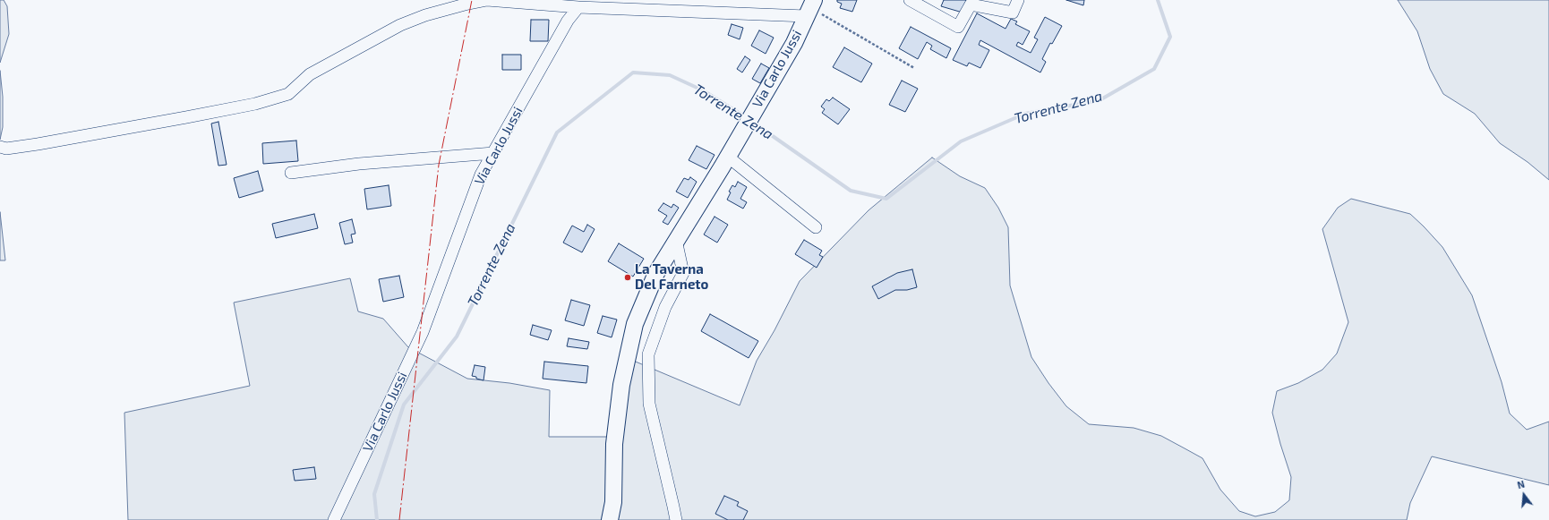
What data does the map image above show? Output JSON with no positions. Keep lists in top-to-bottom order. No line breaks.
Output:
{"streets":{"street":["Via Carlo Jussi"]},"water":["Torrente Zena"],"places":["La Taverna Del Farneto"],"north":"top"}
